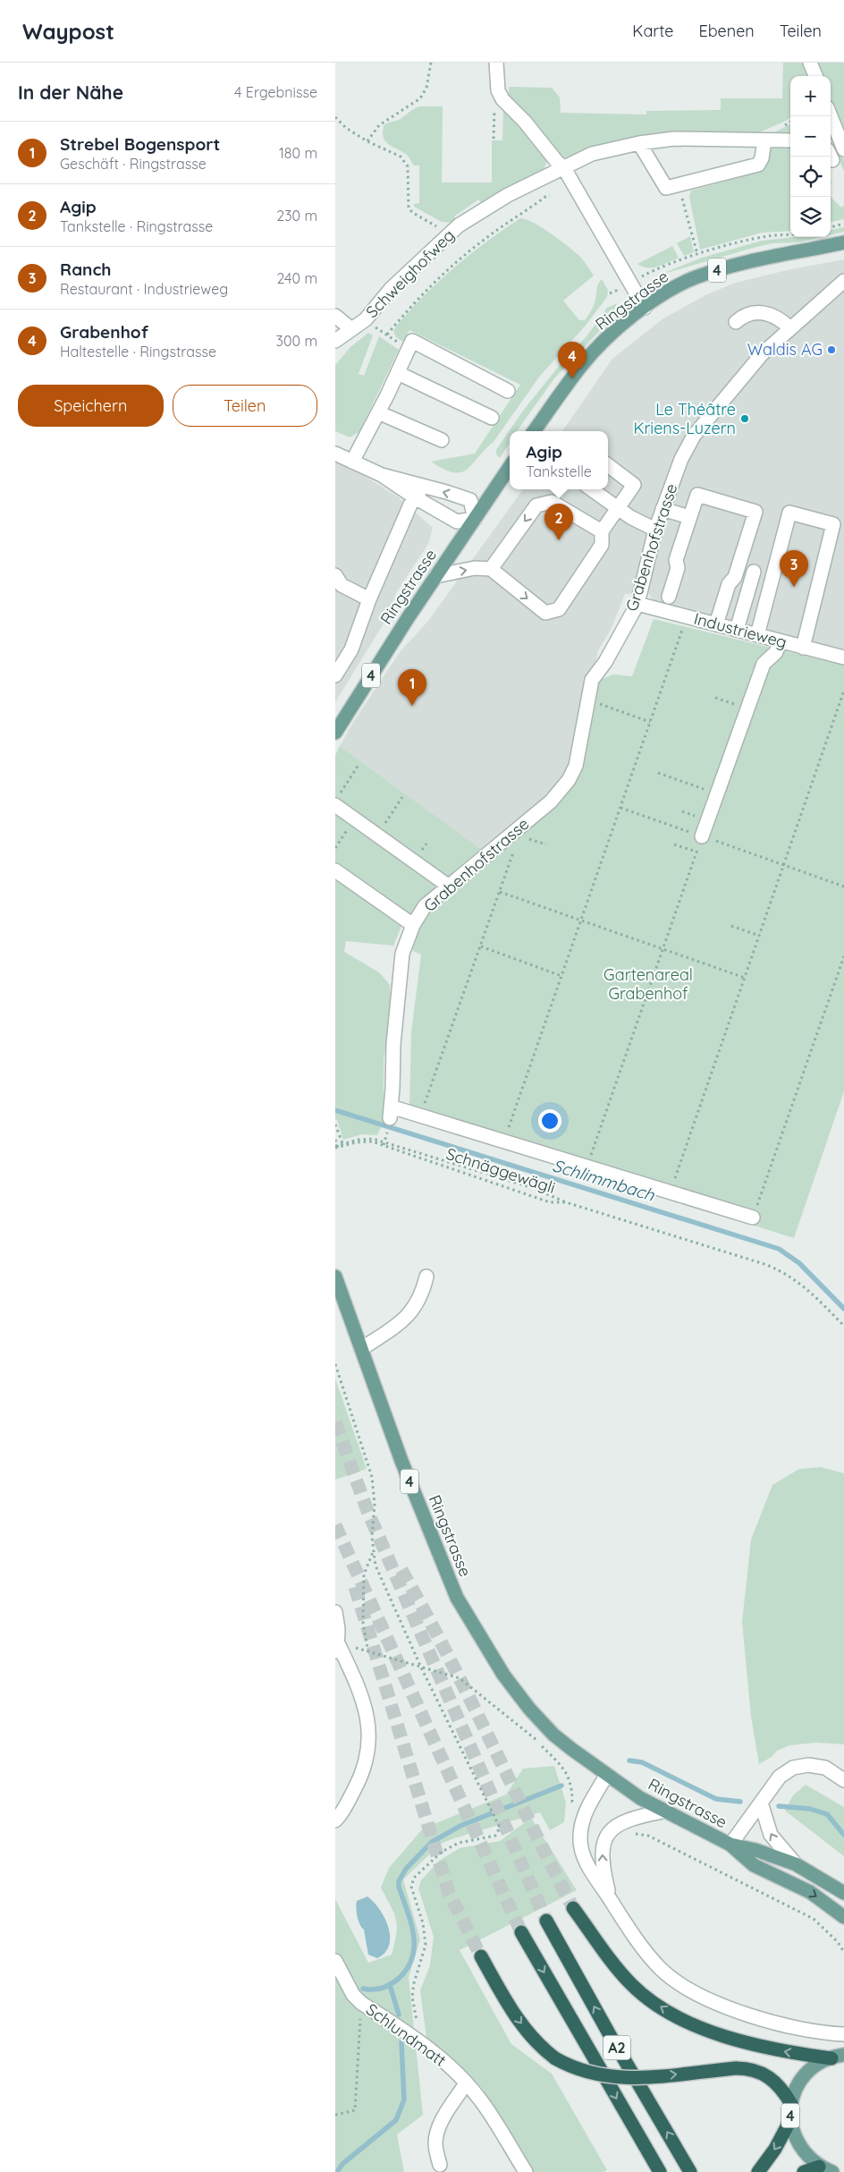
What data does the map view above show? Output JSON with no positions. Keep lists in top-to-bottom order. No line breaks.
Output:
{"streets":{"highway":["A2"],"main road":["4","Ringstrasse"],"street":["Schweighofweg","Grabenhofstrasse","Industrieweg","Schlundmatt"],"path":["Schnäggewägli"]},"crossings":[["Grabenhofstrasse","Industrieweg"]],"water":["Schlimmbach"],"parks":["Gartenareal Grabenhof"],"places":["Waldis AG","Le Théâtre Kriens-Luzern"],"page":{"header":"Waypost","nav":["Karte","Ebenen","Teilen"],"heading":["In der Nähe","4 Ergebnisse"],"map_buttons":["+","−"],"list":[{"mark":"1","name":"Strebel Bogensport","note":"Geschäft · Ringstrasse","value":"180 m"},{"mark":"2","name":"Agip","note":"Tankstelle · Ringstrasse","value":"230 m"},{"mark":"3","name":"Ranch","note":"Restaurant · Industrieweg","value":"240 m"},{"mark":"4","name":"Grabenhof","note":"Haltestelle · Ringstrasse","value":"300 m"}],"pins":["4","2","3","1"],"buttons":["Speichern","Teilen"],"popup":["Agip","Tankstelle"]}}
